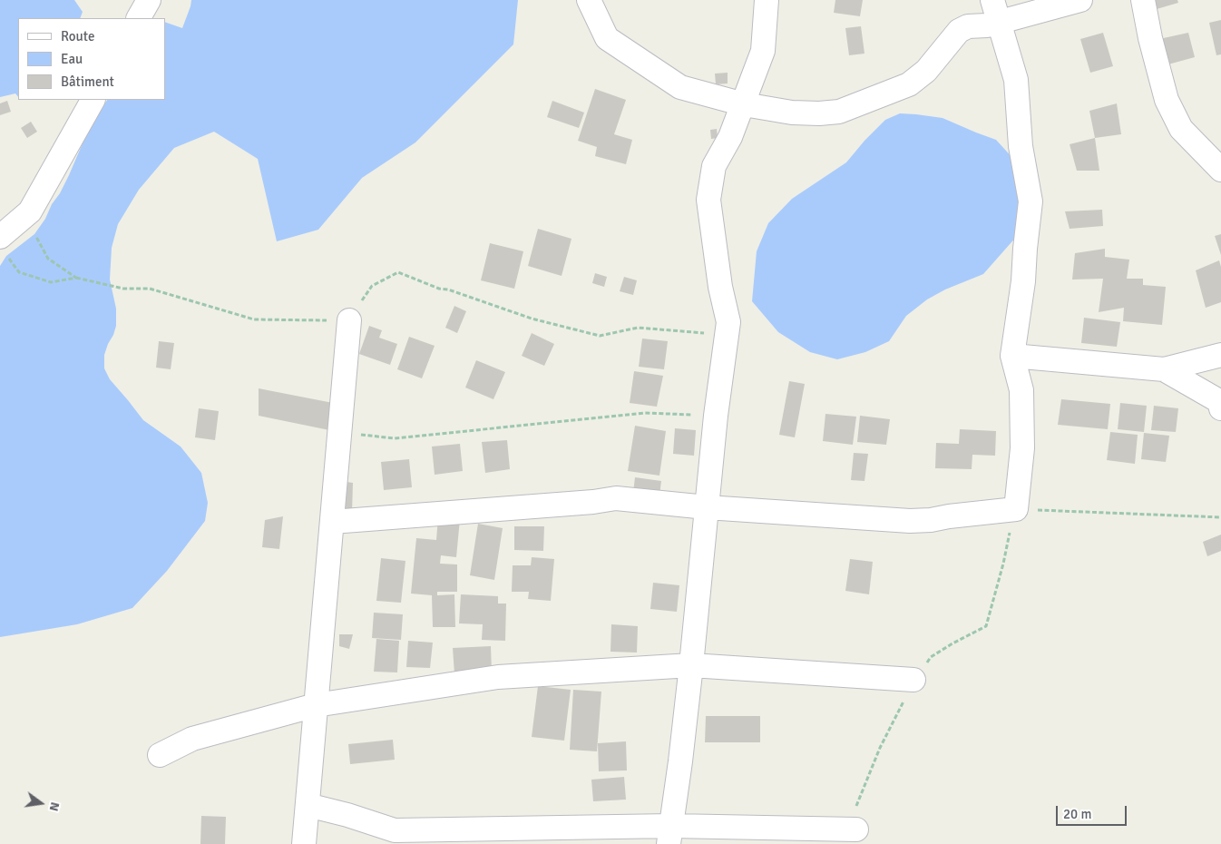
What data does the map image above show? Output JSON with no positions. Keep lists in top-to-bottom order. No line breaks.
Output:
{"legend":["Route","Eau","Bâtiment"],"scale_bar":"20 m","north":"right"}
